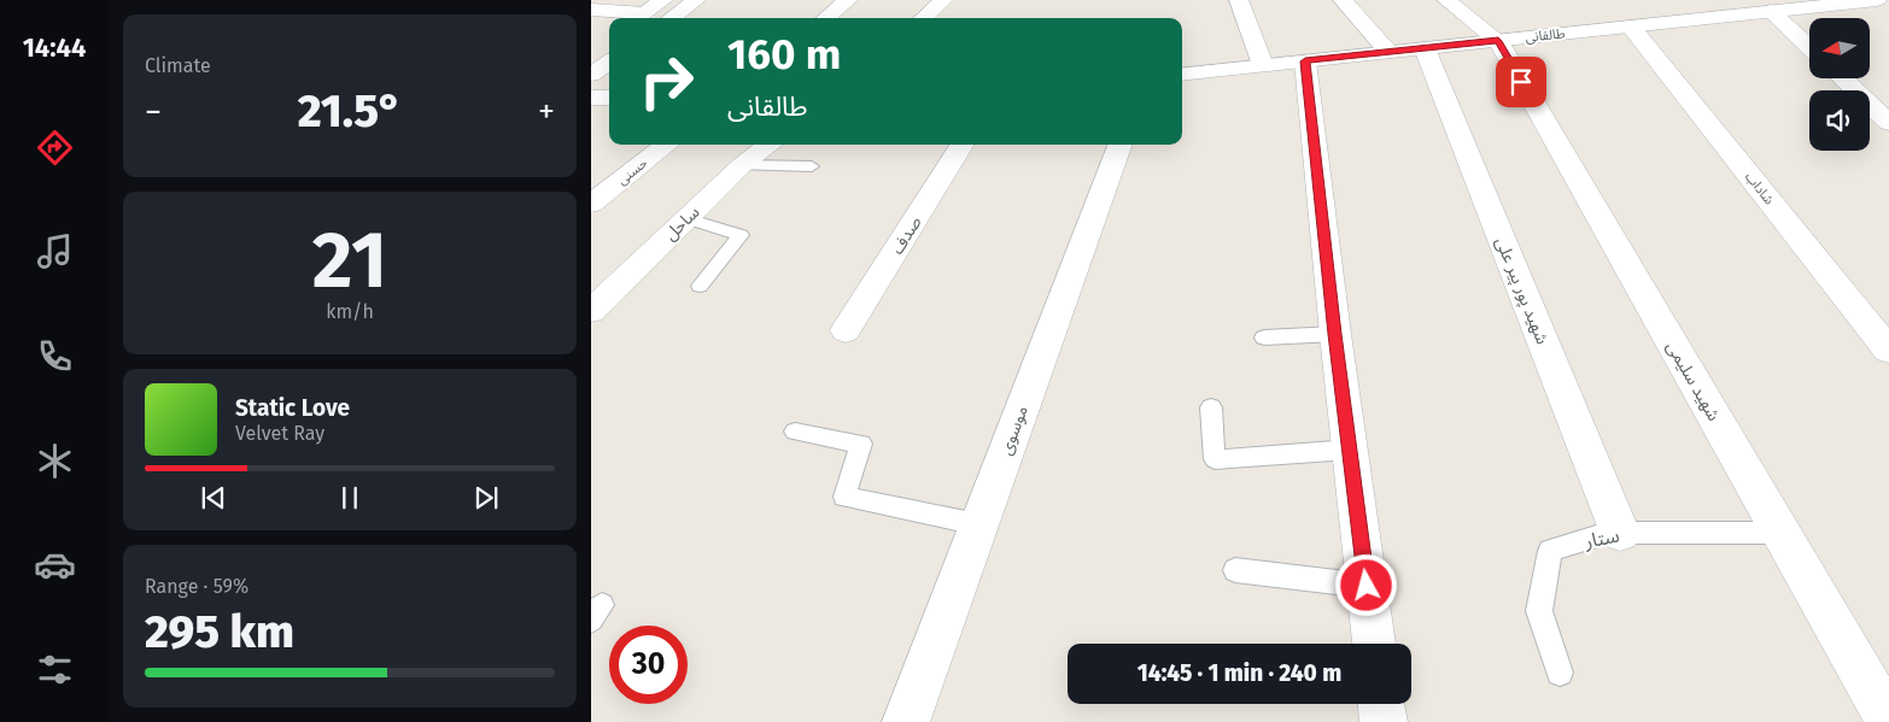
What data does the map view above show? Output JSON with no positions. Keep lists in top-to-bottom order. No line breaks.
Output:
{"streets":{"street":["طالقانی","حسنی","شاداب","ساحل","صدف","شهید پور پیر علی","شهید سلیمی","موسوی"],"lane":["ستار"]},"crossings":[["طالقانی","شاداب"],["طالقانی","شهید پور پیر علی"],["طالقانی","شهید سلیمی"],["شهید پور پیر علی","ستار"],["شهید سلیمی","ستار"]],"north":"left","page":{"tabs":"14:44","tile":["Climate",["21","km/h"],["Range · 59%","295 km"]],"turn":["160 m","طالقانی"],"heat":["−","21.5°","+"],"song":["Static Love","Velvet Ray"],"limit":"30","trip":"14:45 · 1 min · 240 m"}}
